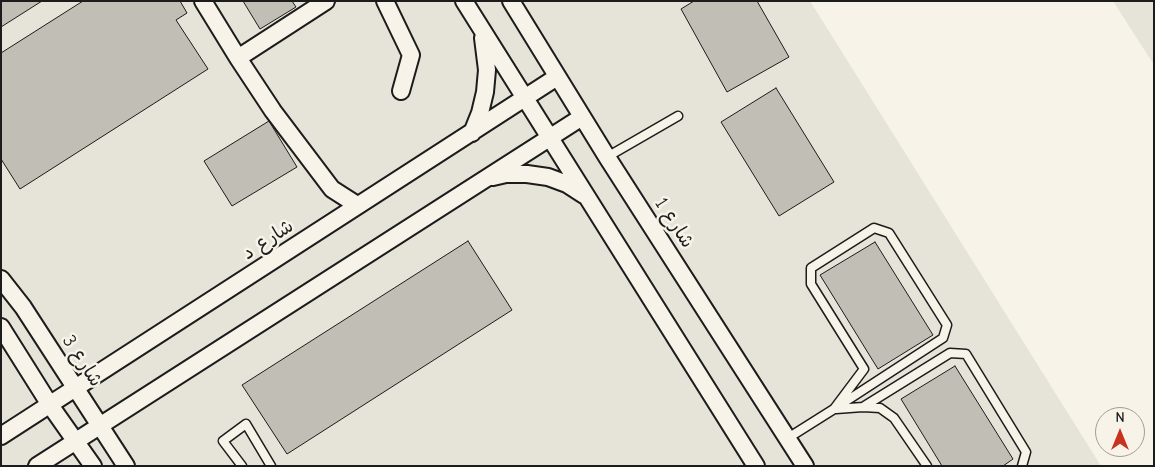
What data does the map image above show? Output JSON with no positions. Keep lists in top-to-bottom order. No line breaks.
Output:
{"streets":{"street":["شارع 1","شارع د","شارع 3"]},"crossings":[["شارع 1","شارع د"],["شارع د","شارع 3"]],"north":"top"}
